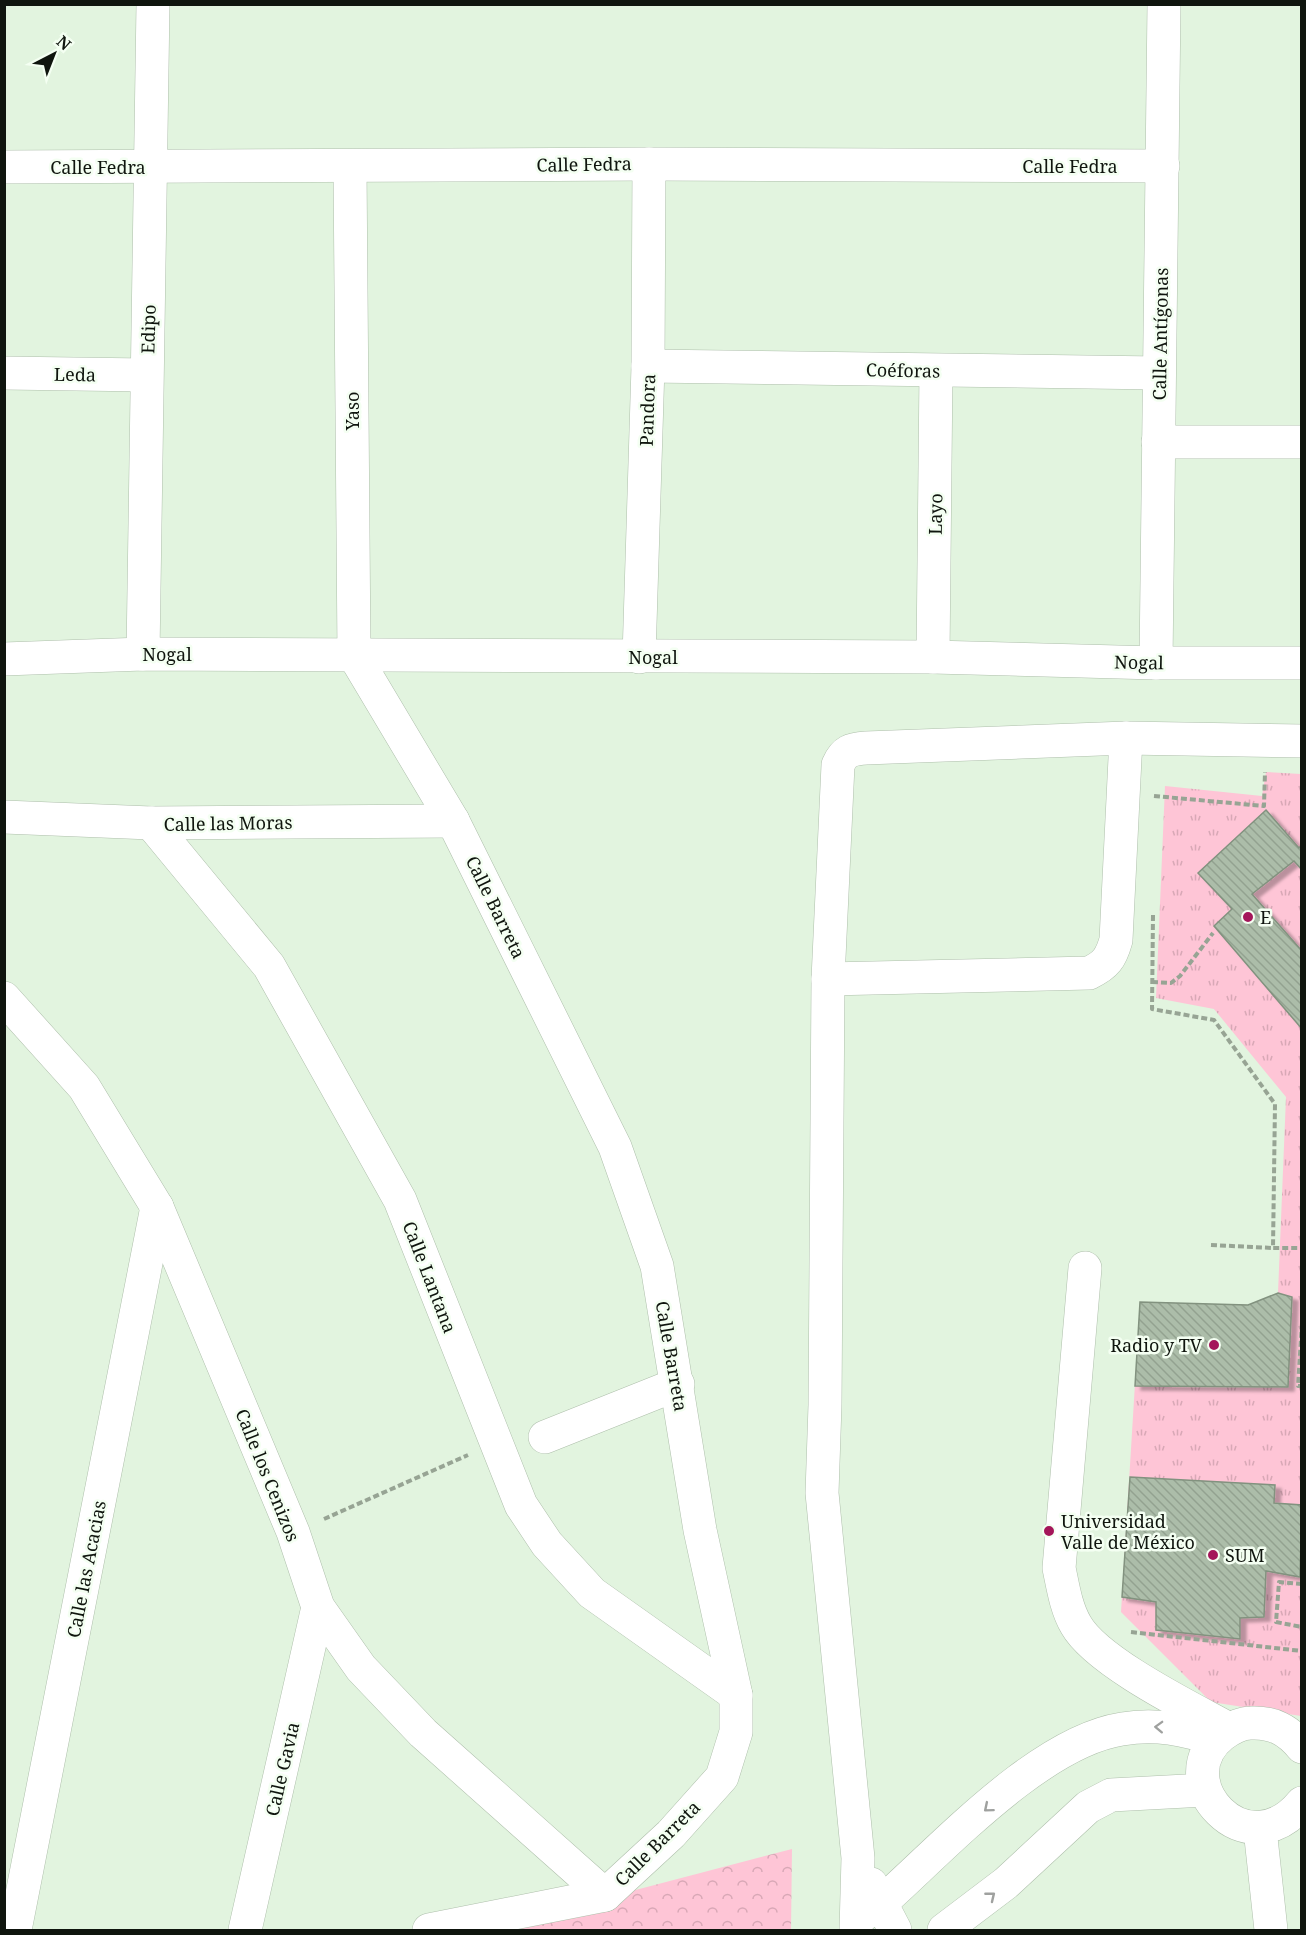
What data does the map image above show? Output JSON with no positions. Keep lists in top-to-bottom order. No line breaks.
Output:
{"streets":{"street":["Calle Fedra","Edipo","Calle Antígonas","Coéforas","Leda","Pandora","Yaso","Layo","Nogal","Calle las Moras","Calle Barreta","Calle Lantana","Calle los Cenizos","Calle las Acacias","Calle Gavia"]},"crossings":[["Calle Fedra","Edipo"],["Calle Fedra","Calle Antígonas"],["Calle Fedra","Pandora"],["Calle Fedra","Yaso"],["Edipo","Leda"],["Edipo","Nogal"],["Calle Antígonas","Coéforas"],["Calle Antígonas","Nogal"],["Coéforas","Pandora"],["Coéforas","Layo"],["Pandora","Nogal"],["Yaso","Nogal"],["Yaso","Calle Barreta"],["Layo","Nogal"],["Nogal","Calle Barreta"],["Calle las Moras","Calle Barreta"],["Calle las Moras","Calle Lantana"],["Calle Barreta","Calle Lantana"],["Calle Barreta","Calle los Cenizos"],["Calle los Cenizos","Calle las Acacias"],["Calle los Cenizos","Calle Gavia"]],"places":["E","Radio y TV","Universidad Valle de México","SUM"],"north":"top right"}
